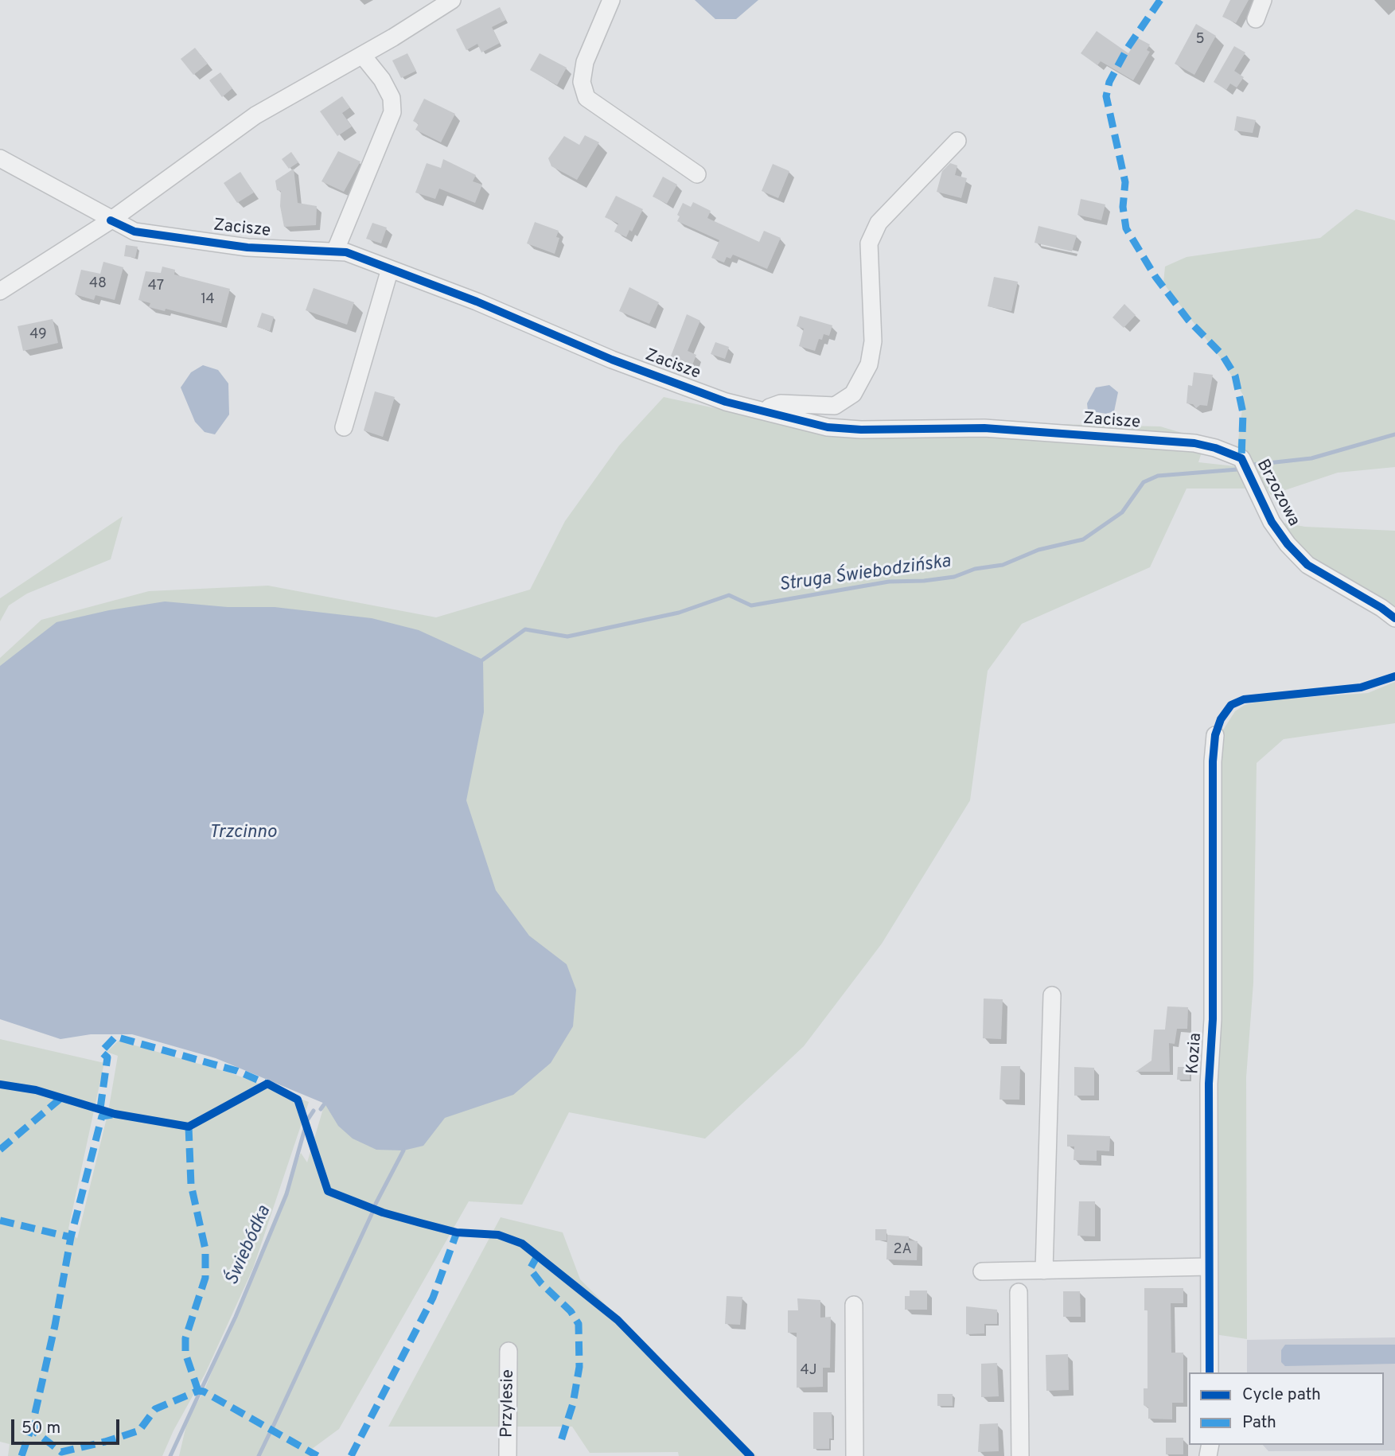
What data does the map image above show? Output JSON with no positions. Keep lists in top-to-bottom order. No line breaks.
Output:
{"streets":{"street":["Zacisze","Brzozowa","Kozia","Przylesie"]},"crossings":[["Zacisze","Brzozowa"]],"water":["Struga Świebodzińska","Trzcinno","Świebódka"],"house_numbers":["5","48","47","14","49","2A","4J"],"legend":["Cycle path","Path"],"scale_bar":"50 m"}
